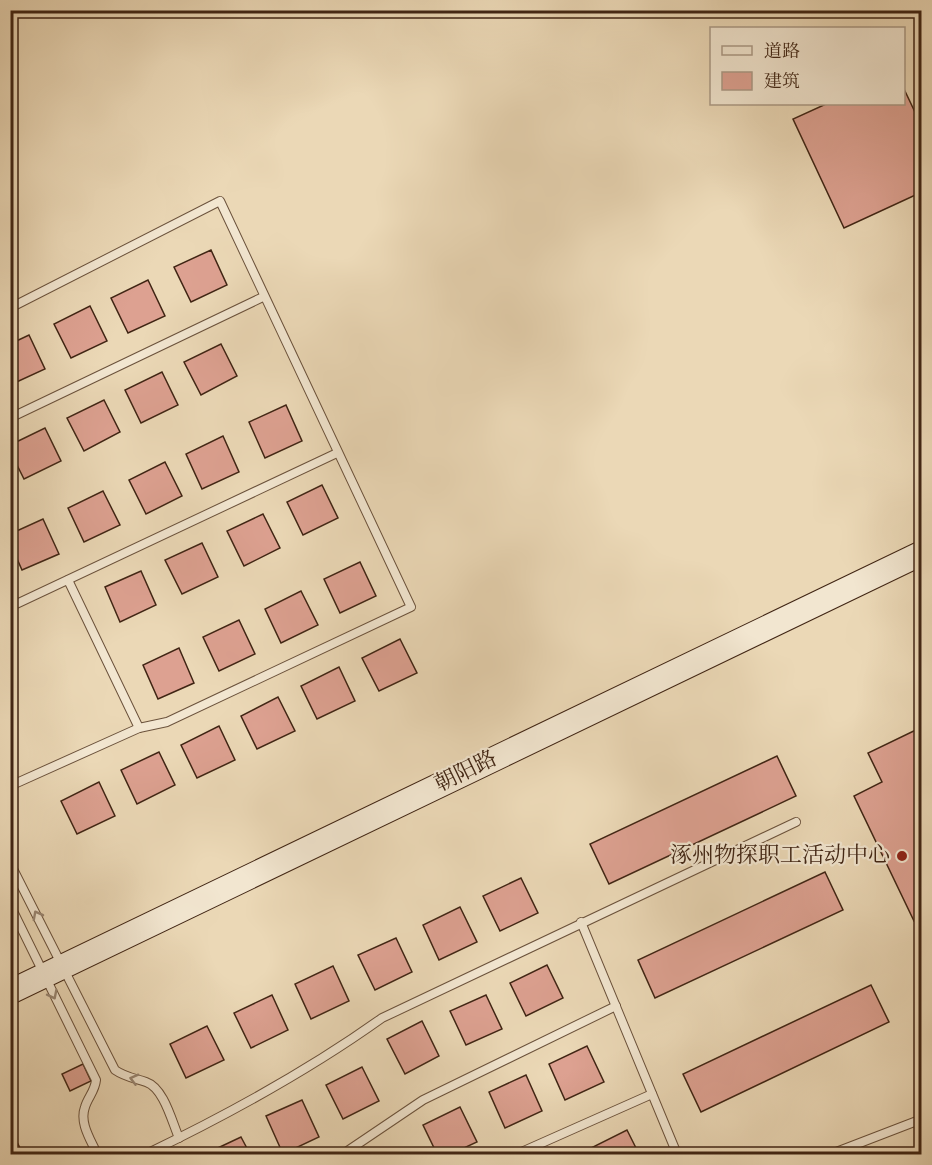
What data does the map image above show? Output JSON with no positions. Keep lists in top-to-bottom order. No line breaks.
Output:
{"streets":{"main road":["朝阳路"]},"places":["涿州物探职工活动中心"],"legend":["道路","建筑"]}
